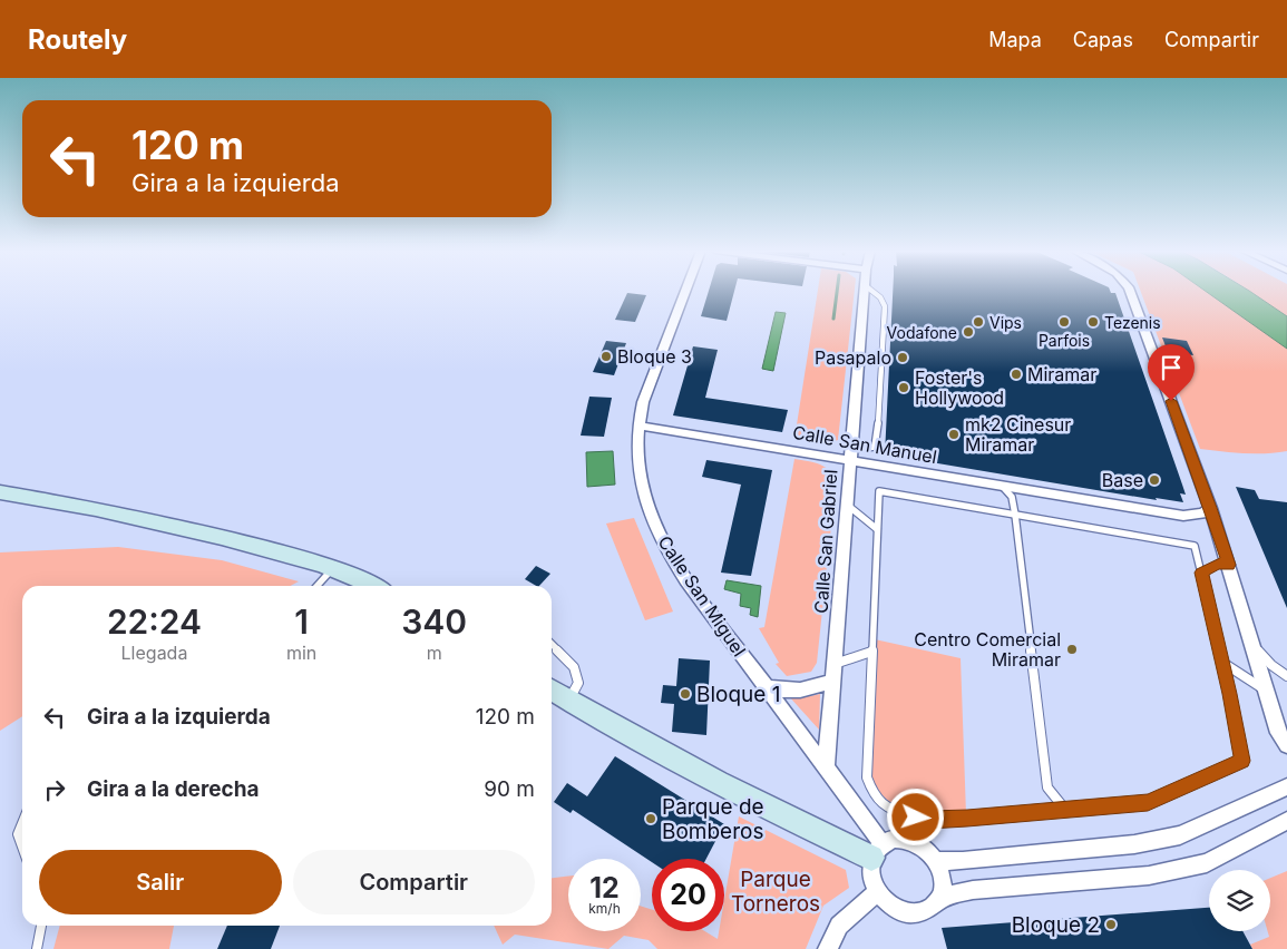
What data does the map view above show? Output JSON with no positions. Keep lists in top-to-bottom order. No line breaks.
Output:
{"streets":{"street":["Calle San Manuel","Calle San Gabriel","Calle San Miguel"]},"crossings":[["Calle San Manuel","Calle San Gabriel"],["Calle San Manuel","Calle San Miguel"],["Calle San Gabriel","Calle San Miguel"]],"parks":["Parque Torneros"],"places":["Vips","Parfois","Tezenis","Vodafone","Bloque 3","Pasapalo","Miramar","Foster's Hollywood","mk2 Cinesur Miramar","Base","Centro Comercial Miramar","Bloque 1","Parque de Bomberos","Bloque 2"],"page":{"header":"Routely","nav":["Mapa","Capas","Compartir"],"turn":["120 m","Gira a la izquierda"],"eta":["22:24","Llegada","1","min","340","m"],"list":[{"name":"Gira a la izquierda","value":"120 m"},{"name":"Gira a la derecha","value":"90 m"}],"buttons":["Salir","Compartir"],"speed":"12 km/h","limit":"20"}}
